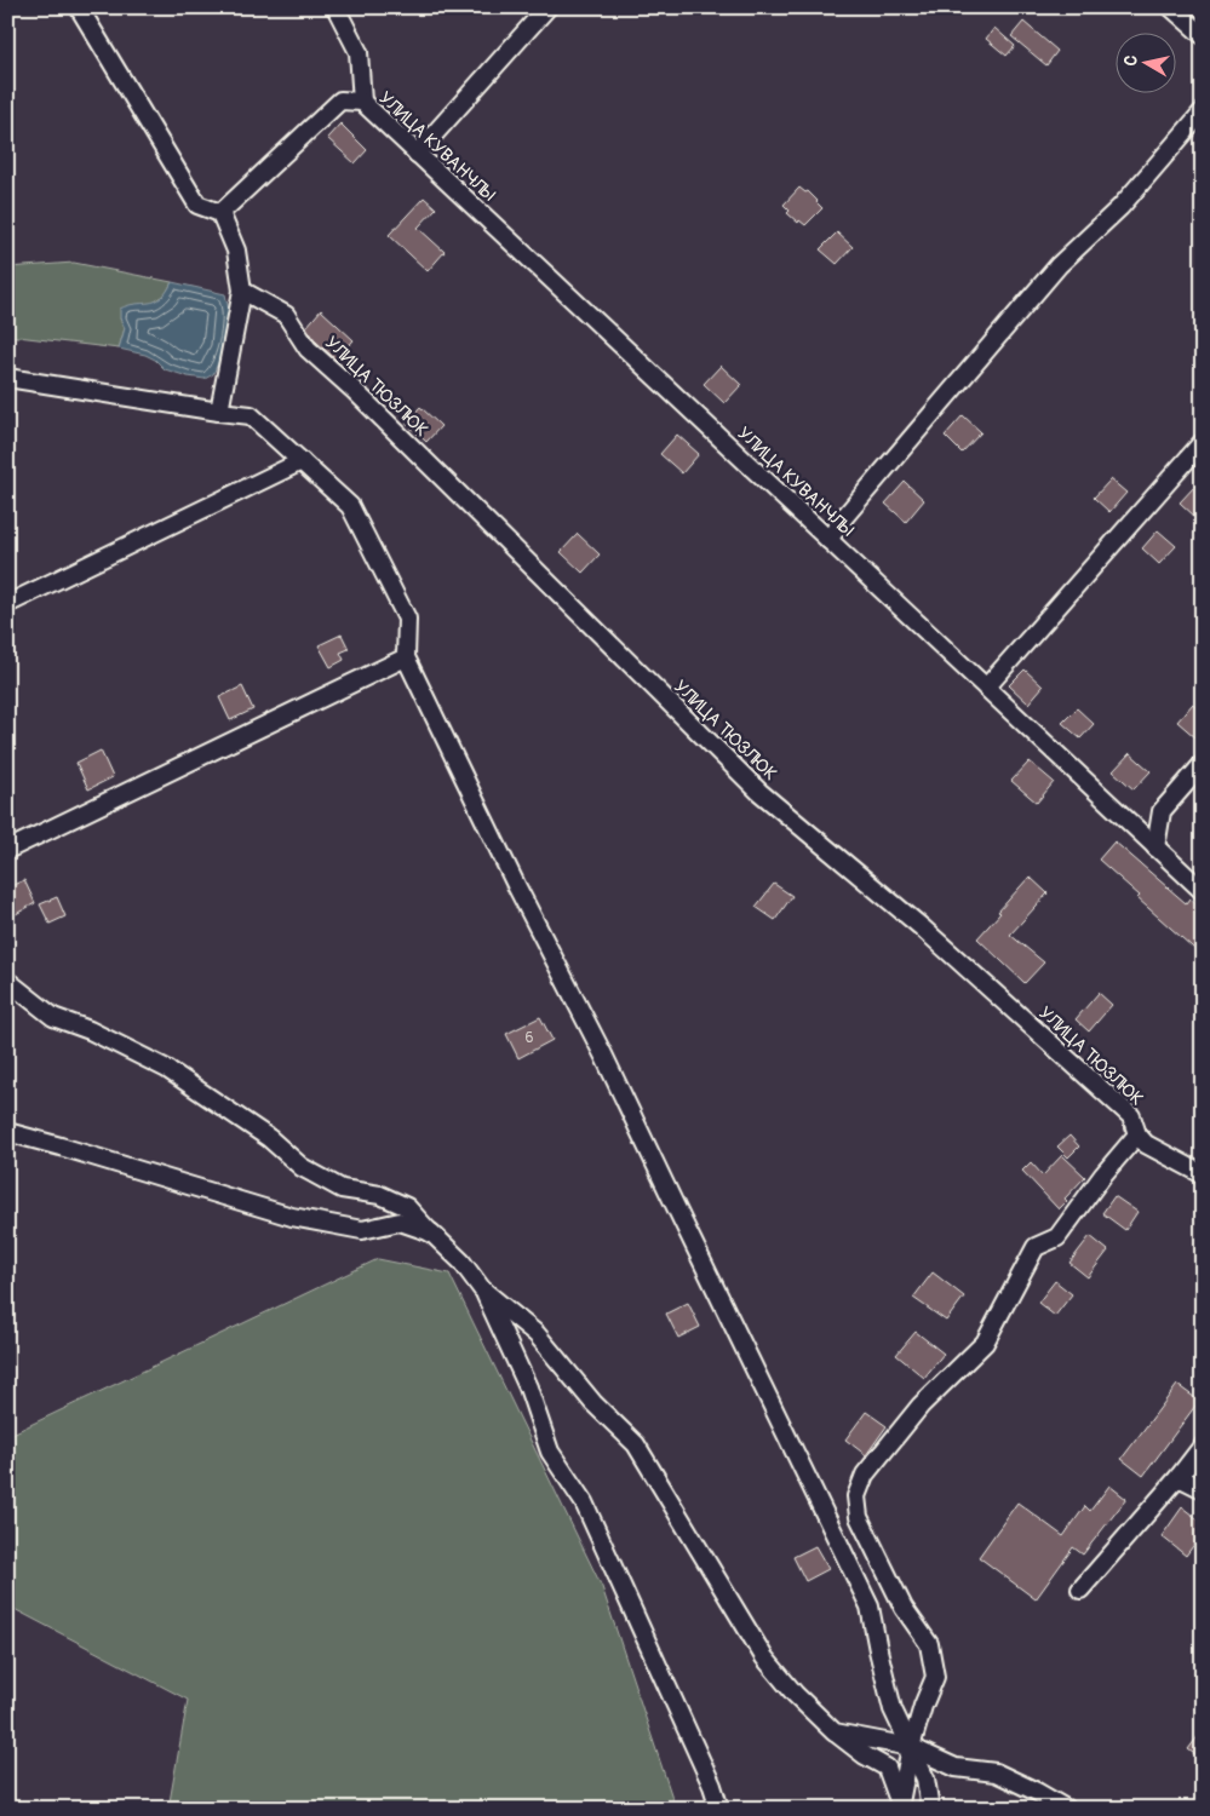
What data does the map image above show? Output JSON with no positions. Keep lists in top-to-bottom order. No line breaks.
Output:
{"streets":{"street":["УЛИЦА КУВАНЧЛЫ","УЛИЦА ТЮЗЛЮК"]},"house_numbers":["6"],"north":"left"}
